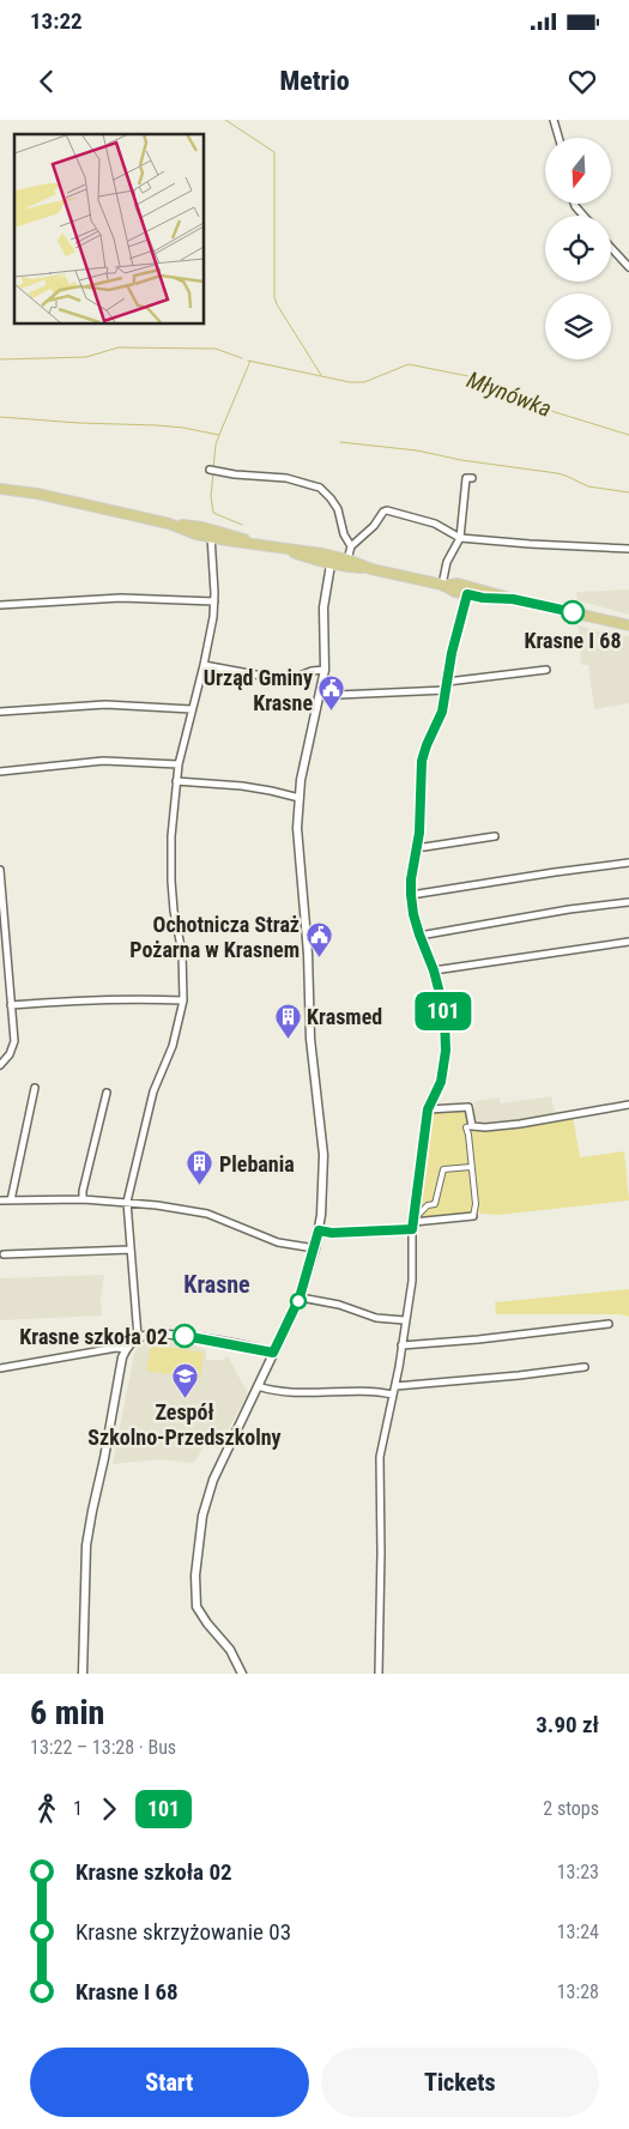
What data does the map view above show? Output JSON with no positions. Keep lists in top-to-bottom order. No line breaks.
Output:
{"districts":["Krasne"],"water":["Młynówka"],"places":{"other":["Krasne I 68","Krasne szkoła 02"],"public building":["Urząd Gminy Krasne","Ochotnicza Straż Pożarna w Krasnem"],"building":["Krasmed","Plebania"],"school or university":["Zespół Szkolno-Przedszkolny"]},"lines":["bus line 101"],"north":"bottom","page":{"status":"13:22","header":"Metrio","on_map":"101","heading":["6 min","13:22 – 13:28 · Bus","3.90 zł"],"legs":["1","101","2 stops"],"list":[{"name":"Krasne szkoła 02","value":"13:23"},{"name":"Krasne skrzyżowanie 03","value":"13:24"},{"name":"Krasne I 68","value":"13:28"}],"buttons":["Start","Tickets"]}}
